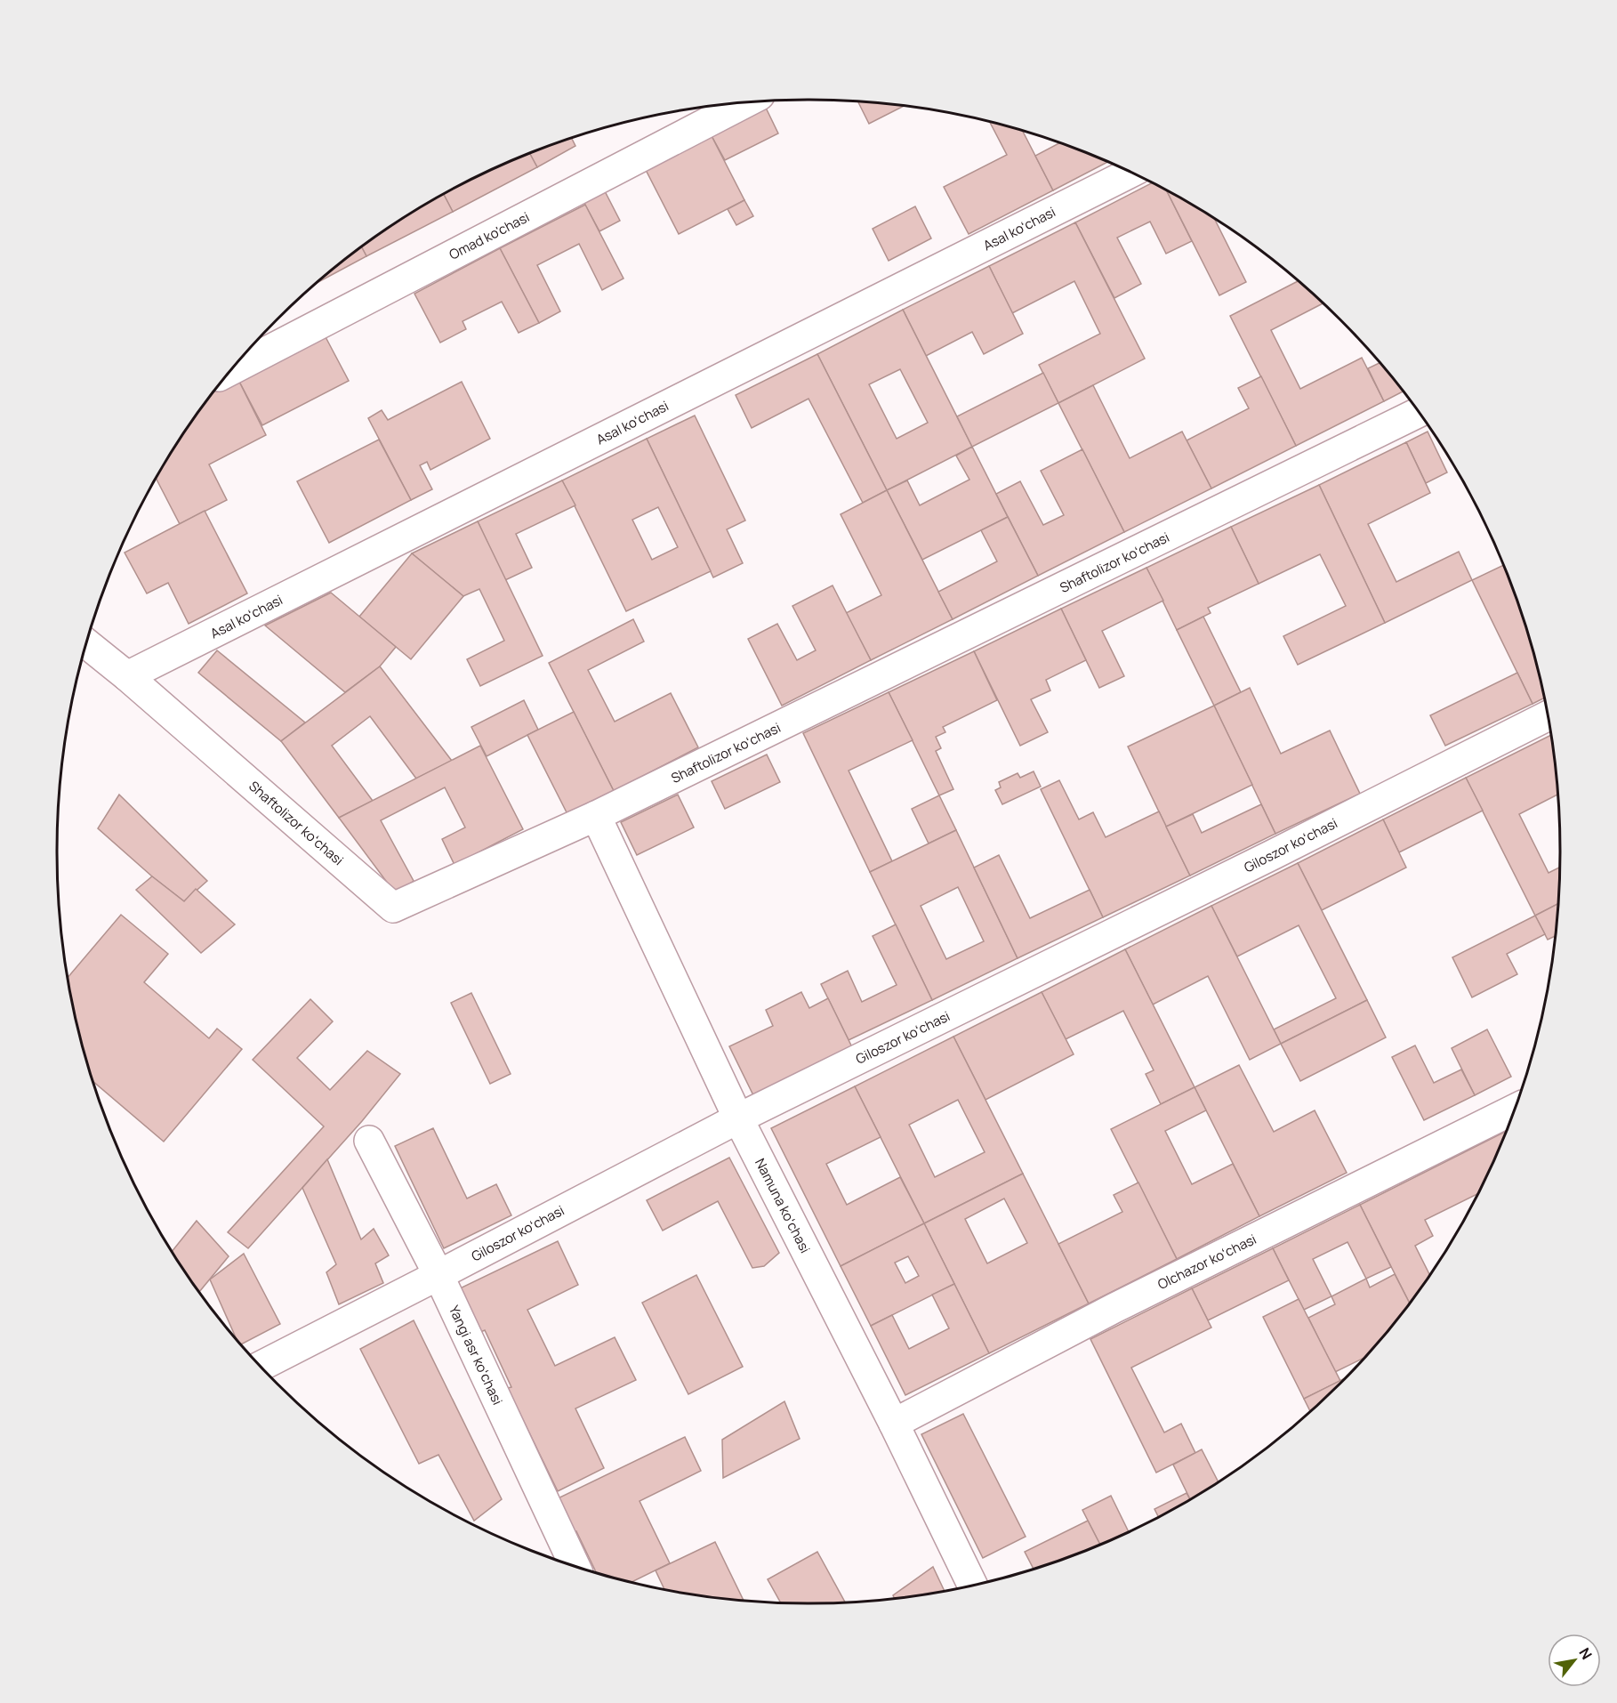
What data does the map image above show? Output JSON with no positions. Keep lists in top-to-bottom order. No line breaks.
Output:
{"streets":{"street":["Asal koʻchasi","Omad ko'chasi","Shaftolizor koʻchasi","Giloszor koʻchasi","Namuna koʻchasi","Olchazor koʻchasi","Yangi asr koʻchasi"]},"crossings":[["Asal koʻchasi","Shaftolizor koʻchasi"],["Shaftolizor koʻchasi","Namuna koʻchasi"],["Giloszor koʻchasi","Namuna koʻchasi"],["Giloszor koʻchasi","Yangi asr koʻchasi"],["Namuna koʻchasi","Olchazor koʻchasi"]],"north":"top right"}
